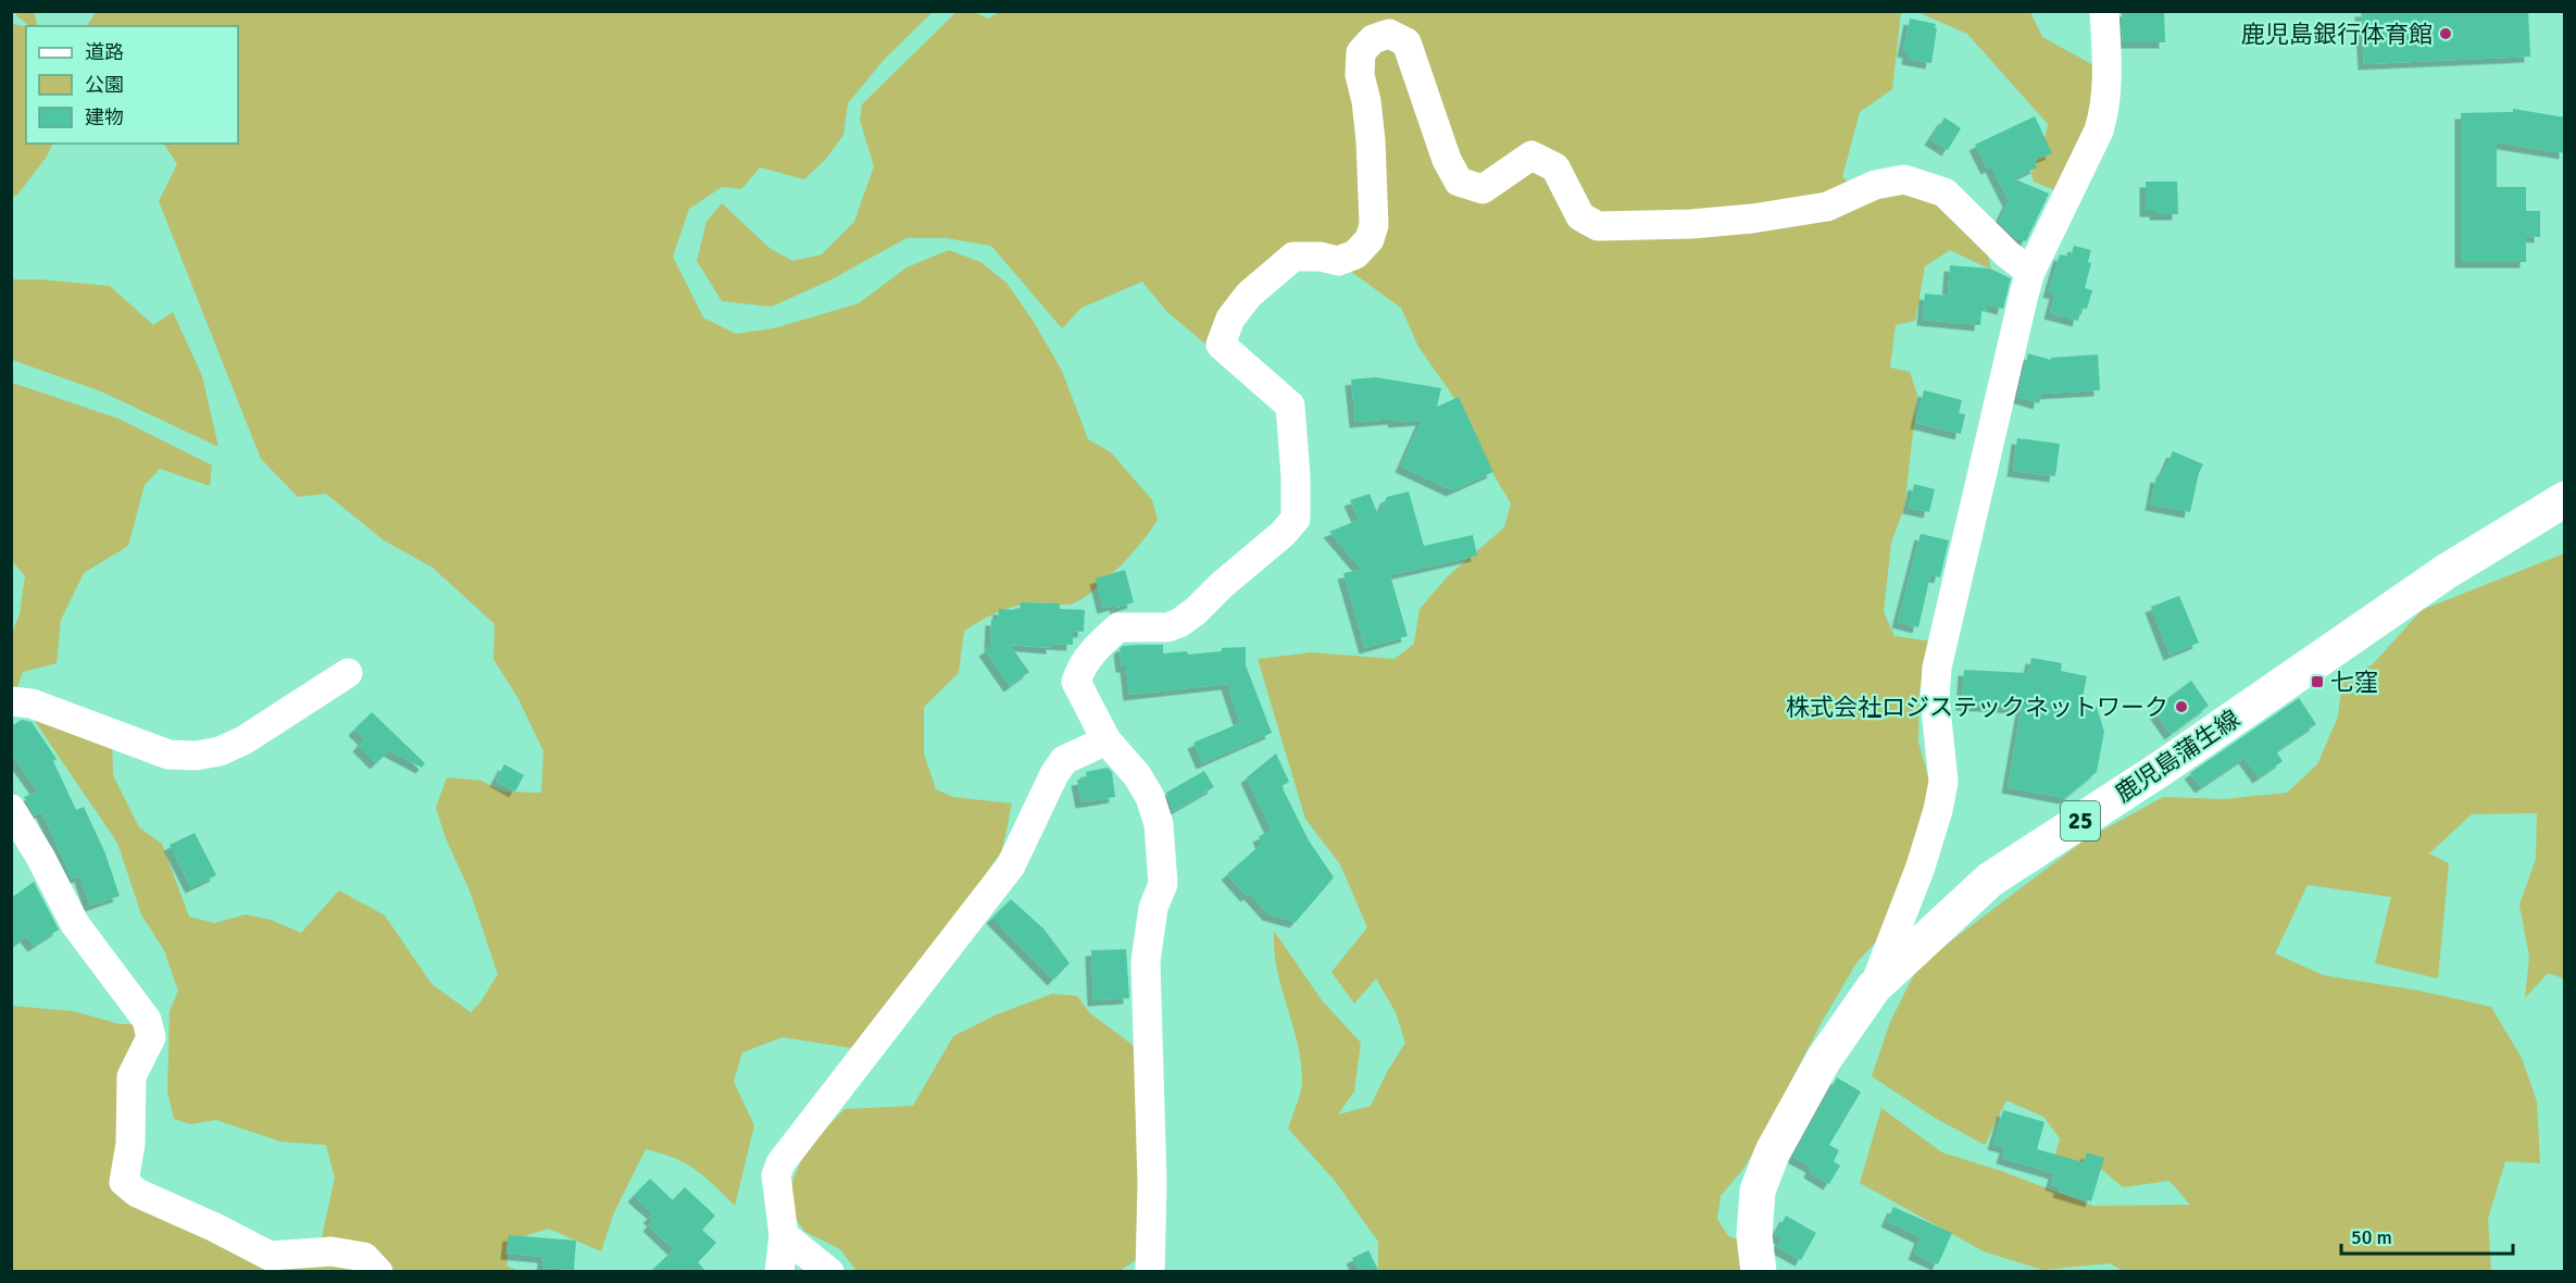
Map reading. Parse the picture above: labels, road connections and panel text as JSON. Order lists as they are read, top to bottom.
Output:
{
  "streets": {
    "main road": ["鹿児島蒲生線", "25"]
  },
  "places": {
    "other": ["鹿児島銀行体育館", "株式会社ロジステックネットワーク"],
    "transit": ["七窪"]
  },
  "legend": ["道路", "公園", "建物"],
  "scale_bar": "50 m"
}
